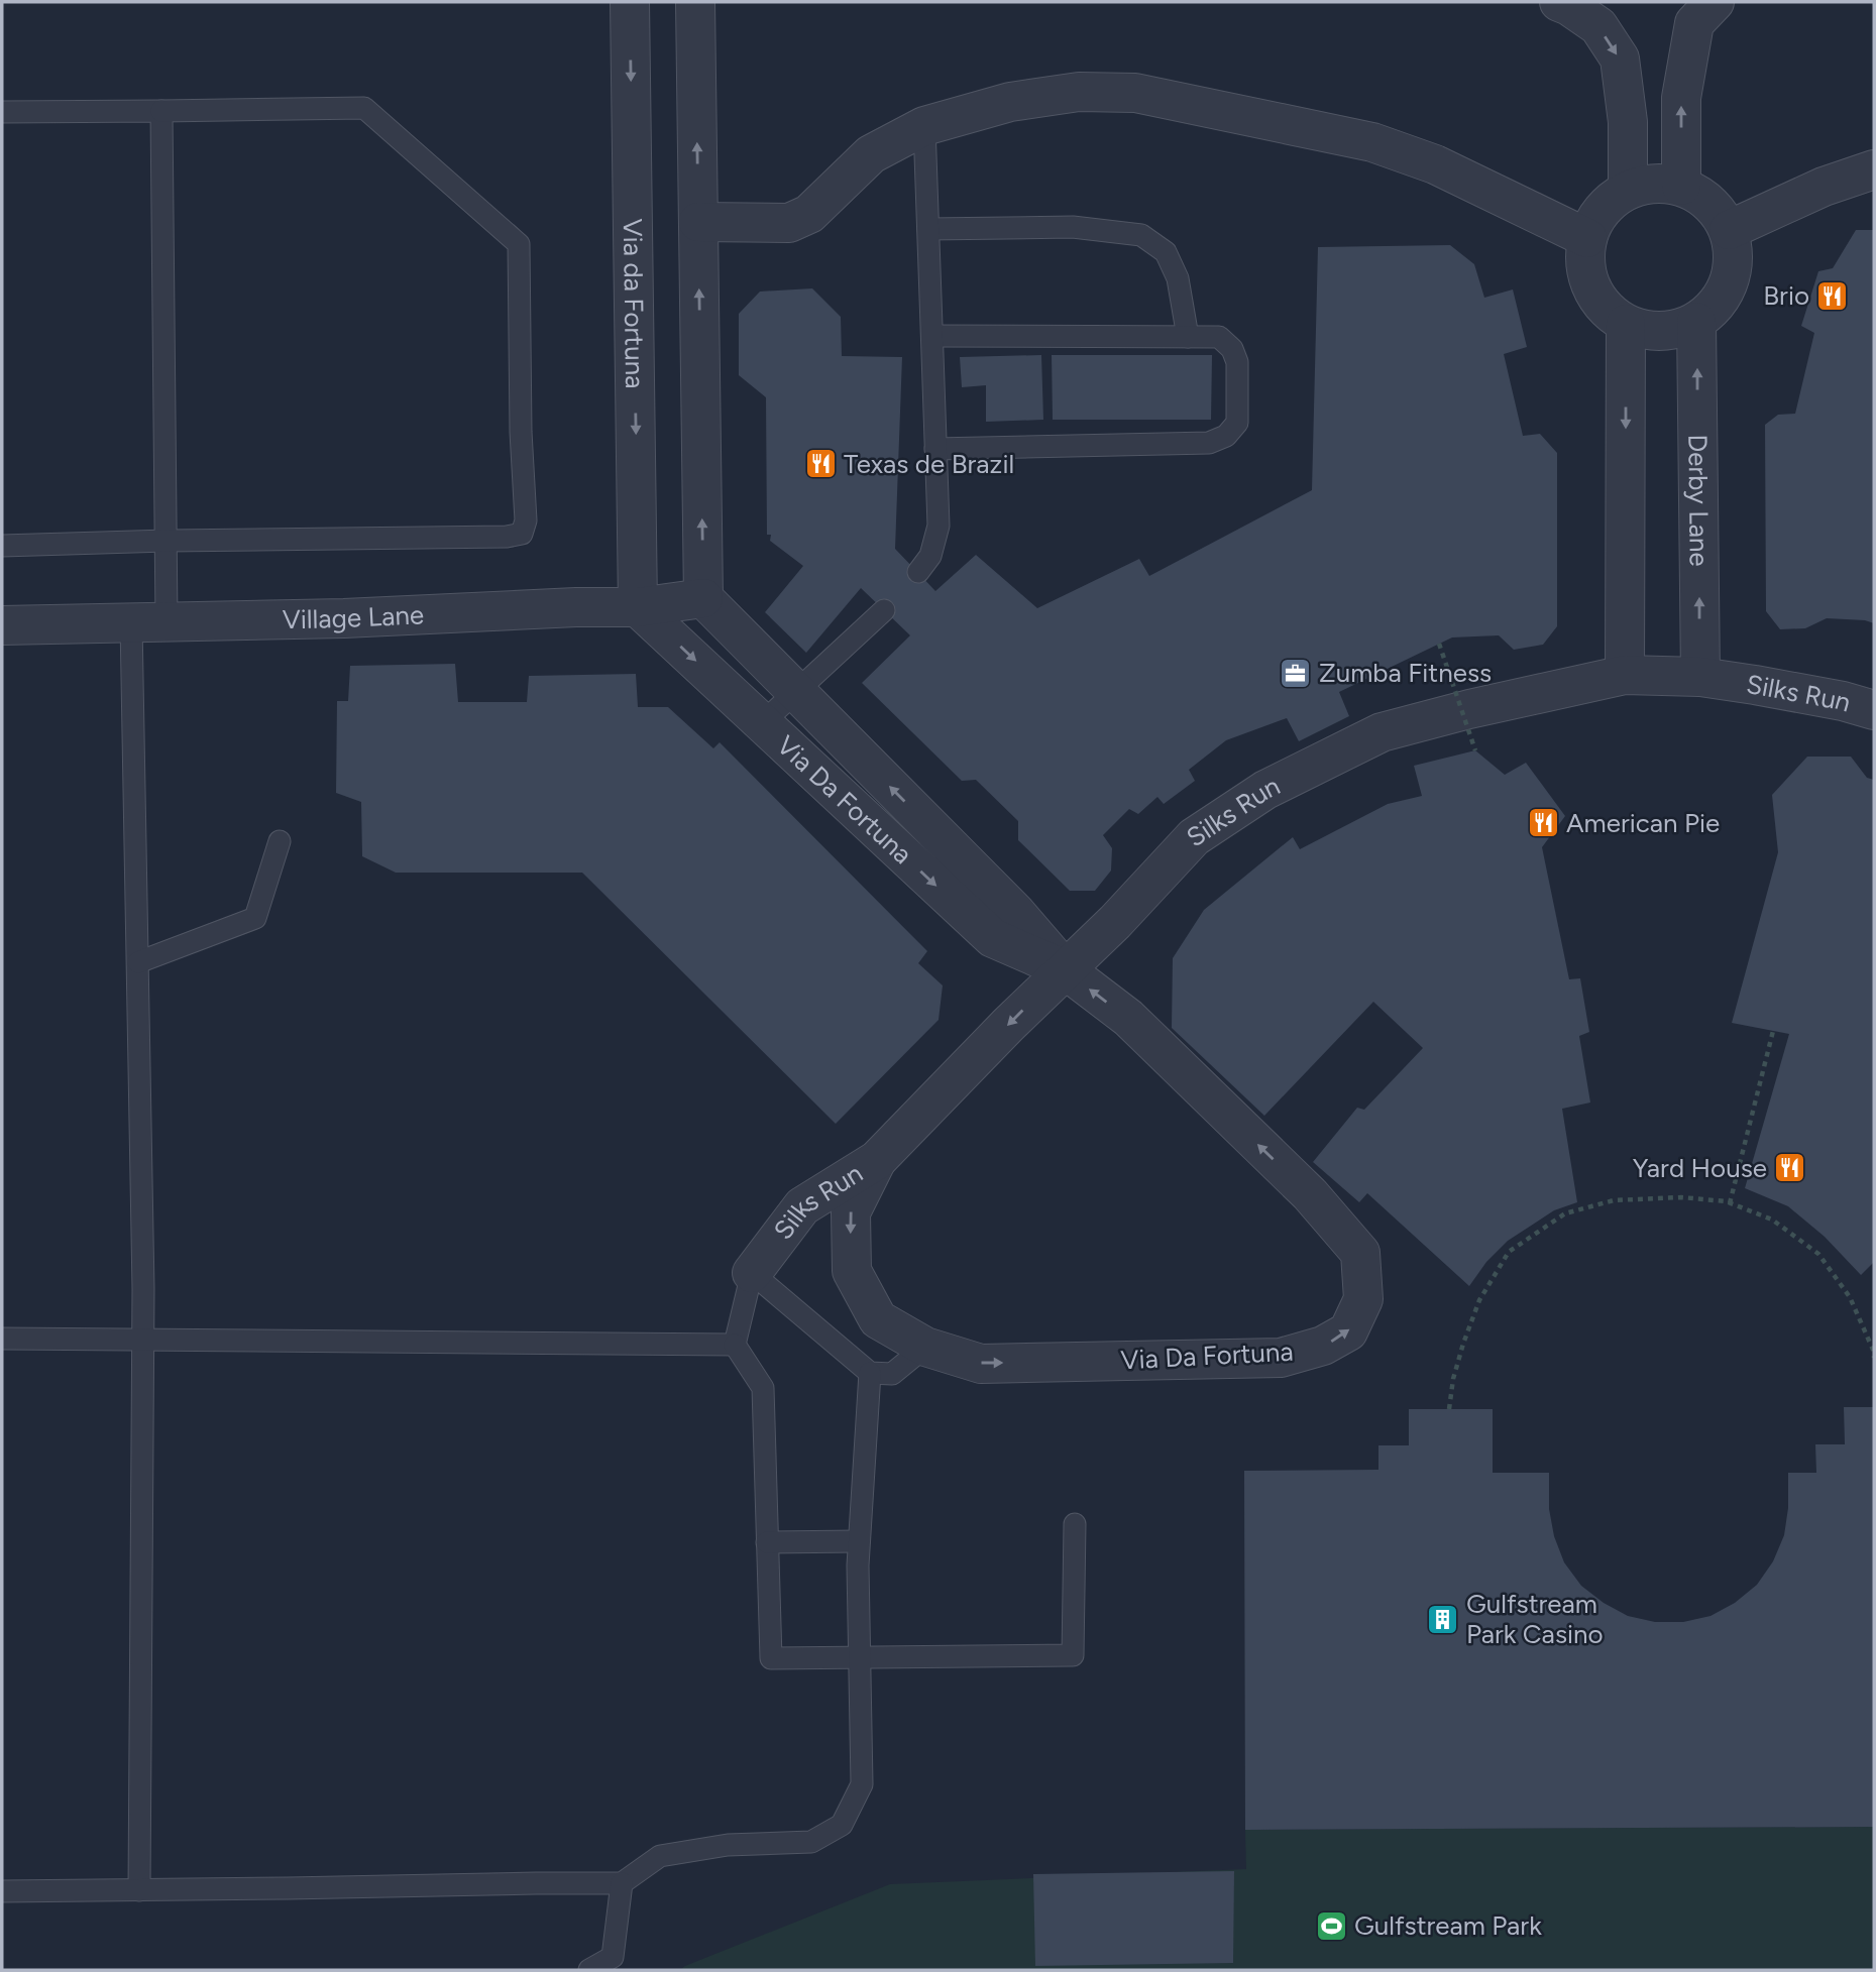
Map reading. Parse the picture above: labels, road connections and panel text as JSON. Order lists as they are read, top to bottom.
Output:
{
  "streets": {
    "street": [
      "Via da Fortuna",
      "Derby Lane",
      "Village Lane",
      "Silks Run",
      "Via Da Fortuna"
    ]
  },
  "crossings": [
    ["Via da Fortuna", "Village Lane"],
    ["Via da Fortuna", "Via Da Fortuna"],
    ["Derby Lane", "Silks Run"],
    ["Village Lane", "Via Da Fortuna"],
    ["Silks Run", "Via Da Fortuna"]
  ],
  "places": {
    "restaurant": [
      "Brio",
      "Texas de Brazil",
      "American Pie",
      "Yard House"
    ],
    "office": ["Zumba Fitness"],
    "building": ["Gulfstream Park Casino"],
    "sports": ["Gulfstream Park"]
  }
}
